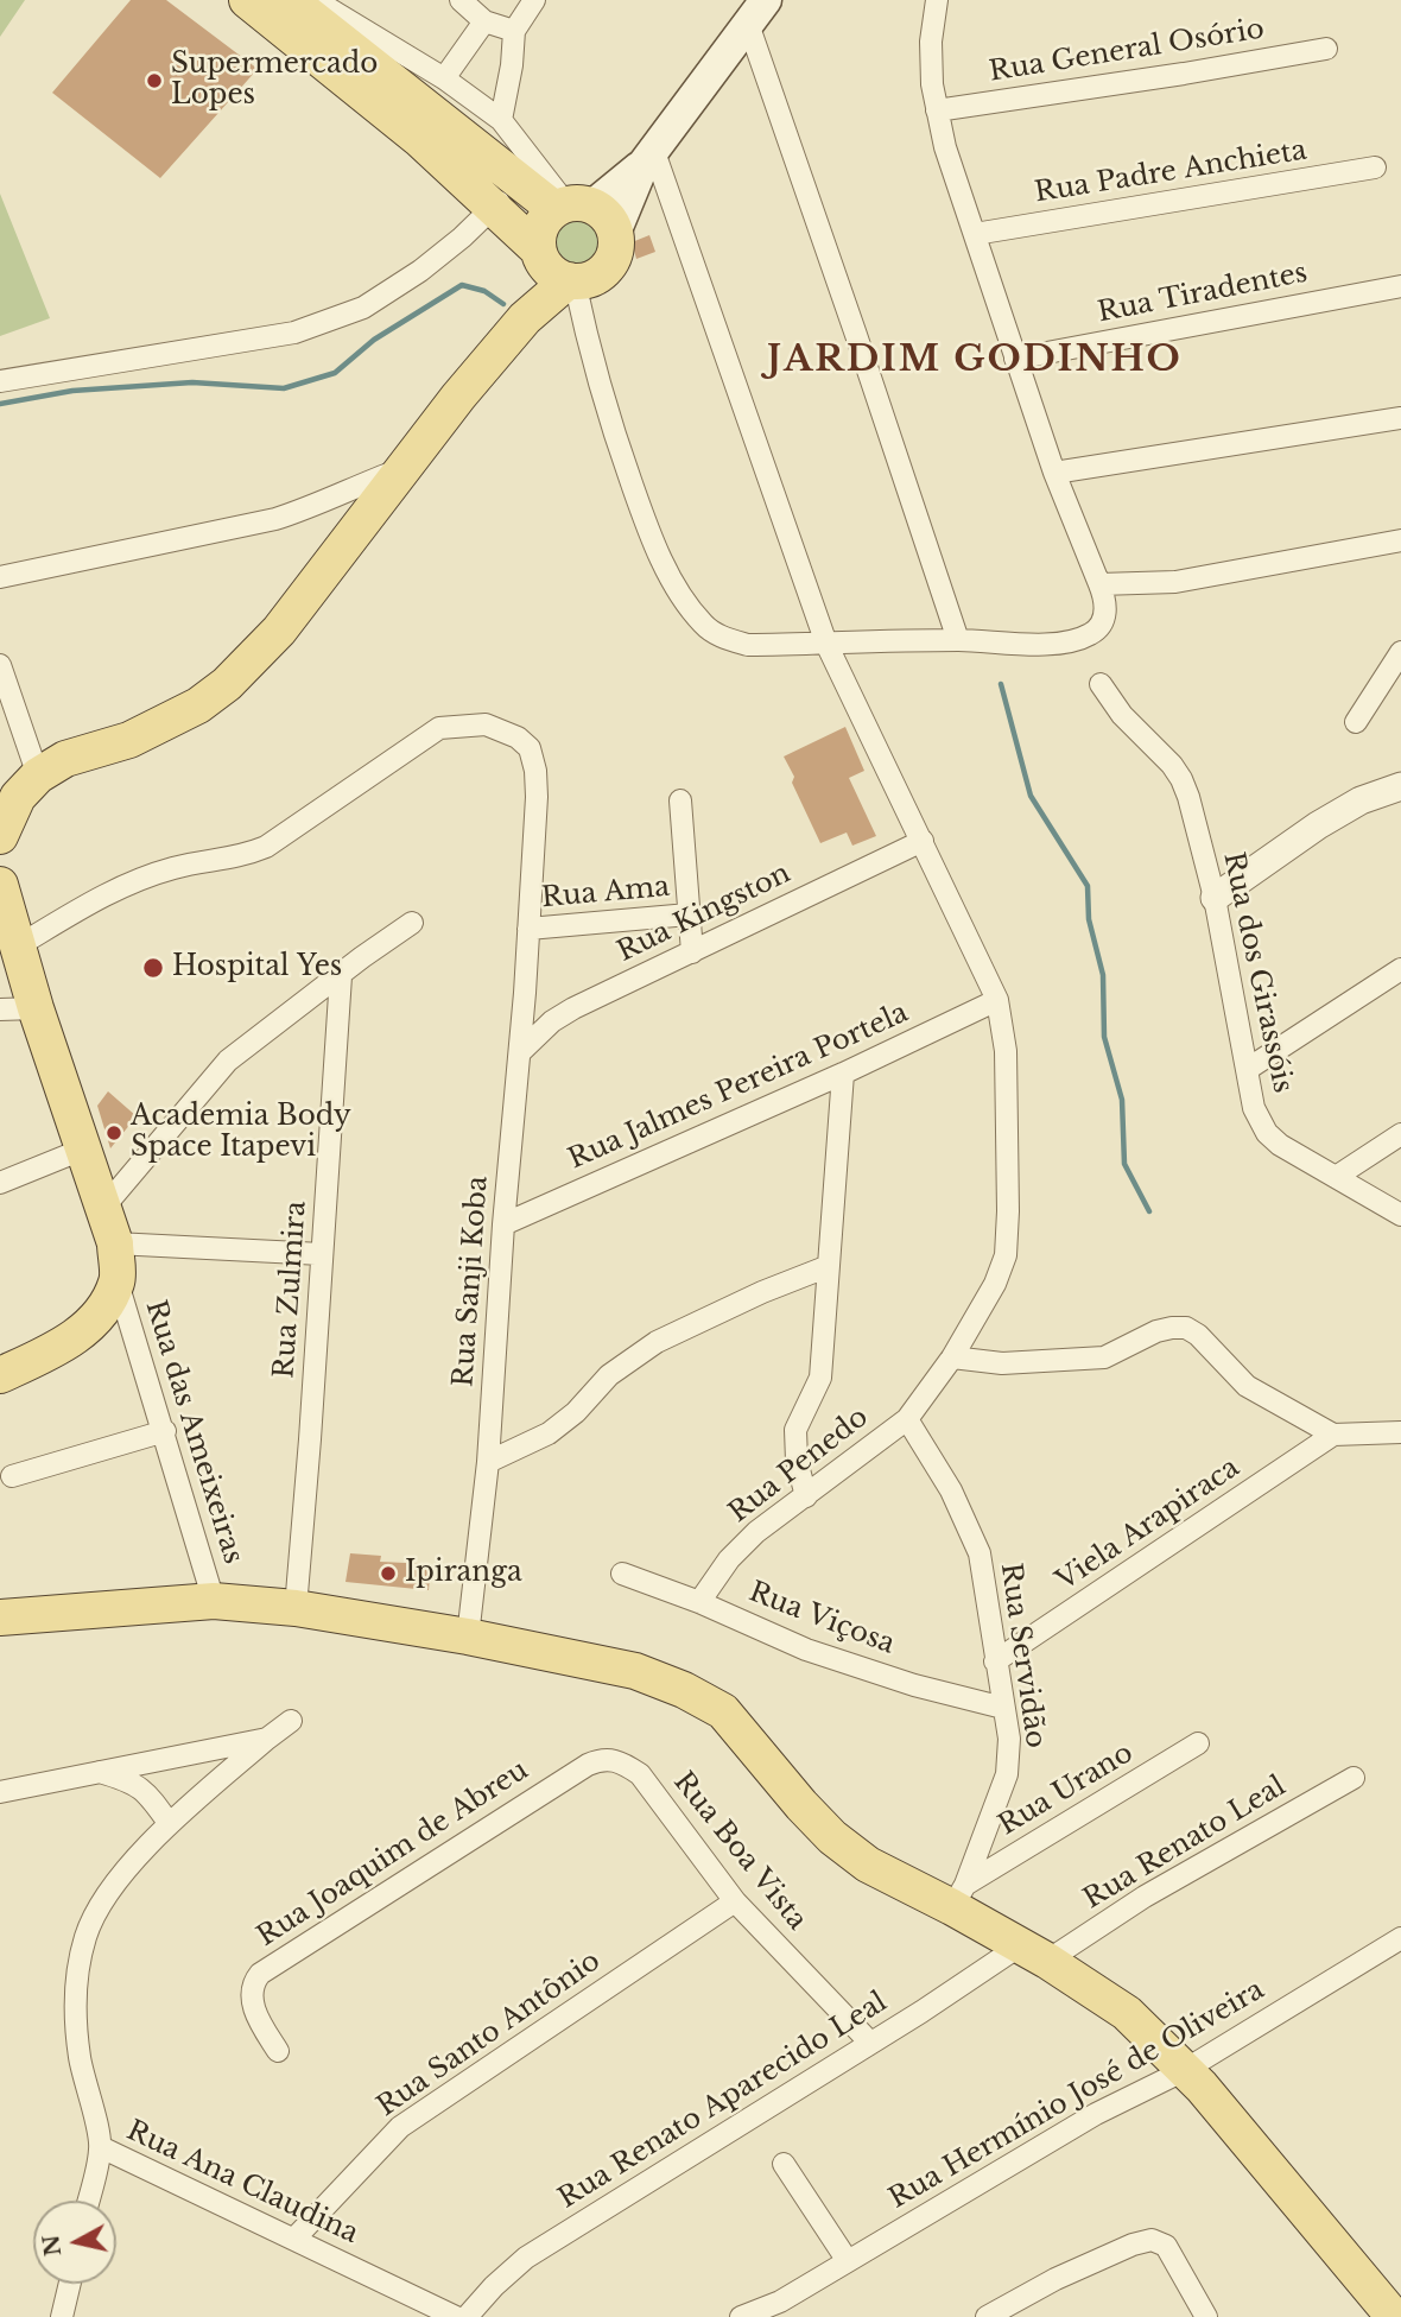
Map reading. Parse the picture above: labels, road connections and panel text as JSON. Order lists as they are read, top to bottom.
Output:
{
  "streets": {
    "street": [
      "Rua General Osório",
      "Rua Padre Anchieta",
      "Rua Tiradentes",
      "Rua Ama",
      "Rua Kingston",
      "Rua dos Girassóis",
      "Rua Jalmes Pereira Portela",
      "Rua Sanji Koba",
      "Rua Zulmira",
      "Rua das Ameixeiras",
      "Rua Penedo",
      "Viela Arapiraca",
      "Rua Viçosa",
      "Rua Servidão",
      "Rua Urano",
      "Rua Renato Leal",
      "Rua Boa Vista",
      "Rua Joaquim de Abreu",
      "Rua Santo Antônio",
      "Rua Hermínio José de Oliveira",
      "Rua Renato Aparecido Leal",
      "Rua Ana Claudina"
    ]
  },
  "crossings": [
    ["Rua Ama", "Rua Sanji Koba"],
    ["Rua Kingston", "Rua Sanji Koba"],
    ["Rua Kingston", "Rua Penedo"],
    ["Rua Jalmes Pereira Portela", "Rua Sanji Koba"],
    ["Rua Jalmes Pereira Portela", "Rua Penedo"],
    ["Rua Penedo", "Rua Viçosa"],
    ["Rua Penedo", "Rua Servidão"],
    ["Viela Arapiraca", "Rua Servidão"],
    ["Rua Viçosa", "Rua Servidão"],
    ["Rua Servidão", "Rua Urano"],
    ["Rua Renato Leal", "Rua Renato Aparecido Leal"],
    ["Rua Boa Vista", "Rua Joaquim de Abreu"],
    ["Rua Boa Vista", "Rua Santo Antônio"],
    ["Rua Boa Vista", "Rua Renato Aparecido Leal"],
    ["Rua Santo Antônio", "Rua Ana Claudina"],
    ["Rua Renato Aparecido Leal", "Rua Ana Claudina"]
  ],
  "districts": ["JARDIM GODINHO"],
  "places": [
    "Supermercado Lopes",
    "Hospital Yes",
    "Academia Body Space Itapevi",
    "Ipiranga"
  ],
  "north": "left"
}
